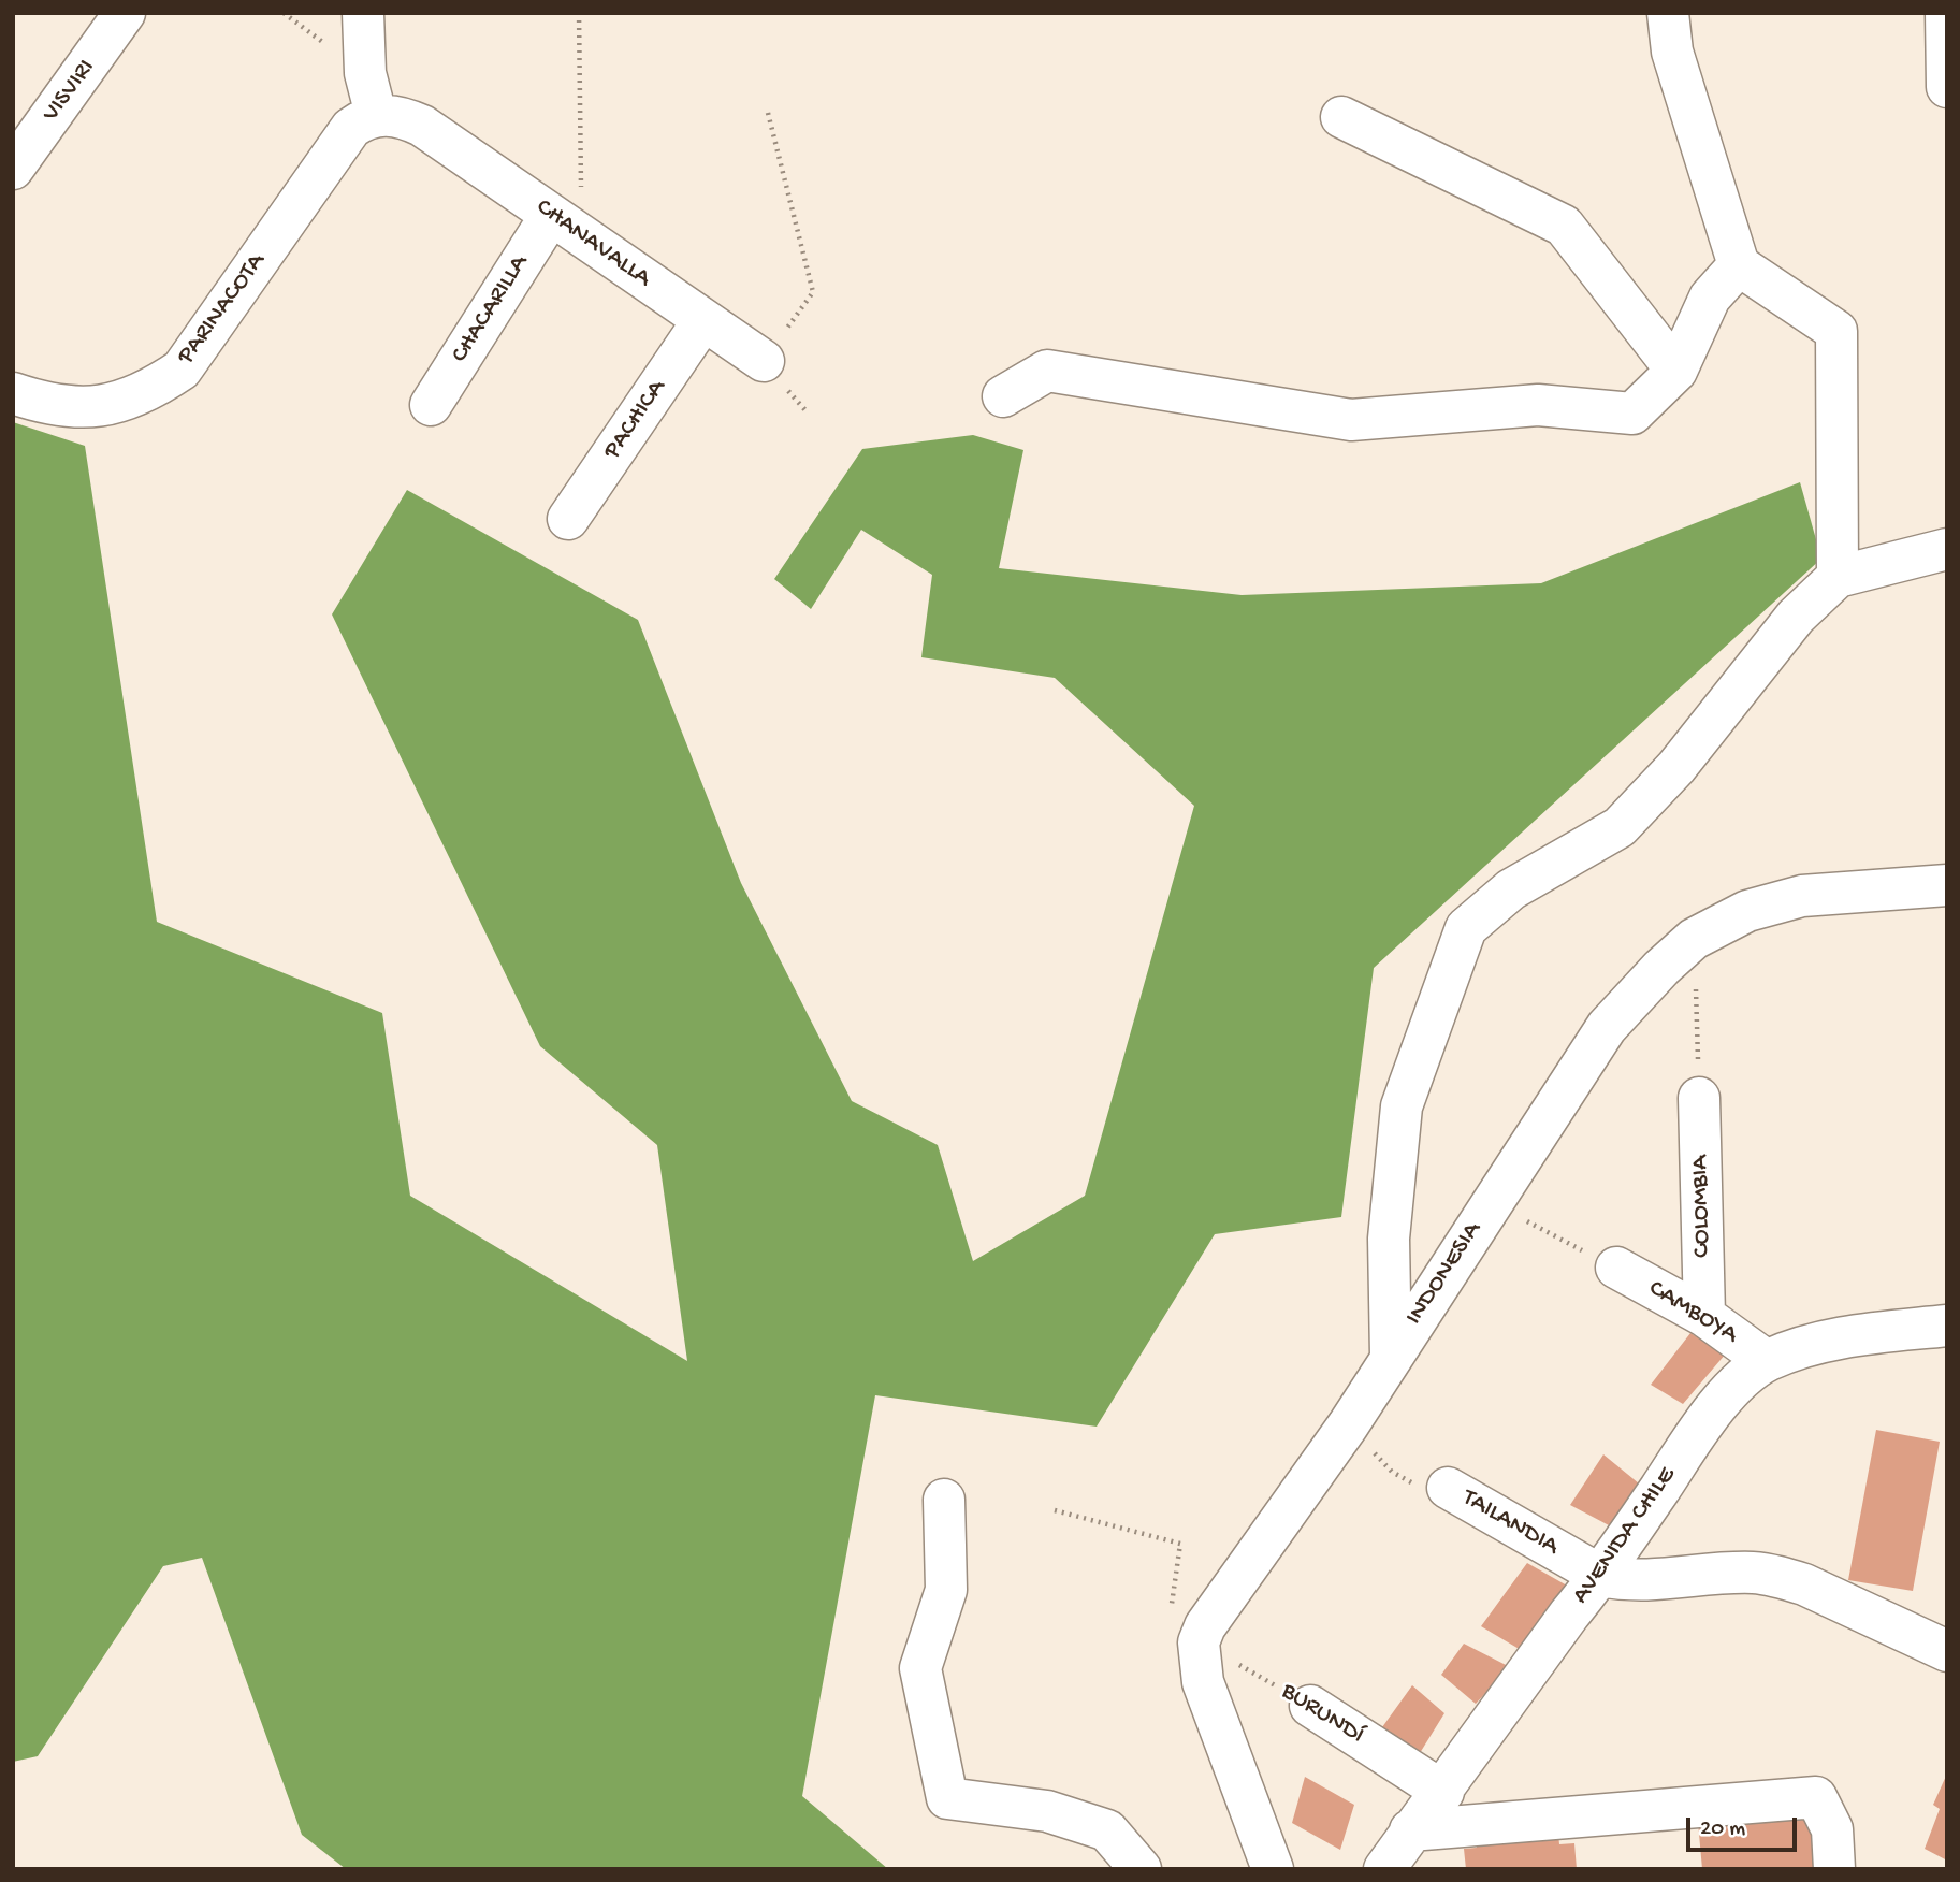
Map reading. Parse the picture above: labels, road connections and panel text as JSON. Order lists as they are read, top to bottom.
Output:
{
  "streets": {
    "street": [
      "VISVIRI",
      "CHANAVALLA",
      "PARINACOTA",
      "CHACARILLA",
      "PACHICA",
      "COLOMBIA",
      "INDONESIA",
      "CAMBOYA",
      "TAILANDIA",
      "AVENIDA CHILE",
      "BURUNDÍ"
    ]
  },
  "crossings": [
    ["CHANAVALLA", "PARINACOTA"],
    ["CHANAVALLA", "CHACARILLA"],
    ["CHANAVALLA", "PACHICA"],
    ["COLOMBIA", "CAMBOYA"],
    ["INDONESIA", "TAILANDIA"],
    ["INDONESIA", "BURUNDÍ"],
    ["CAMBOYA", "AVENIDA CHILE"],
    ["TAILANDIA", "AVENIDA CHILE"],
    ["AVENIDA CHILE", "BURUNDÍ"]
  ],
  "scale_bar": "20 m"
}
